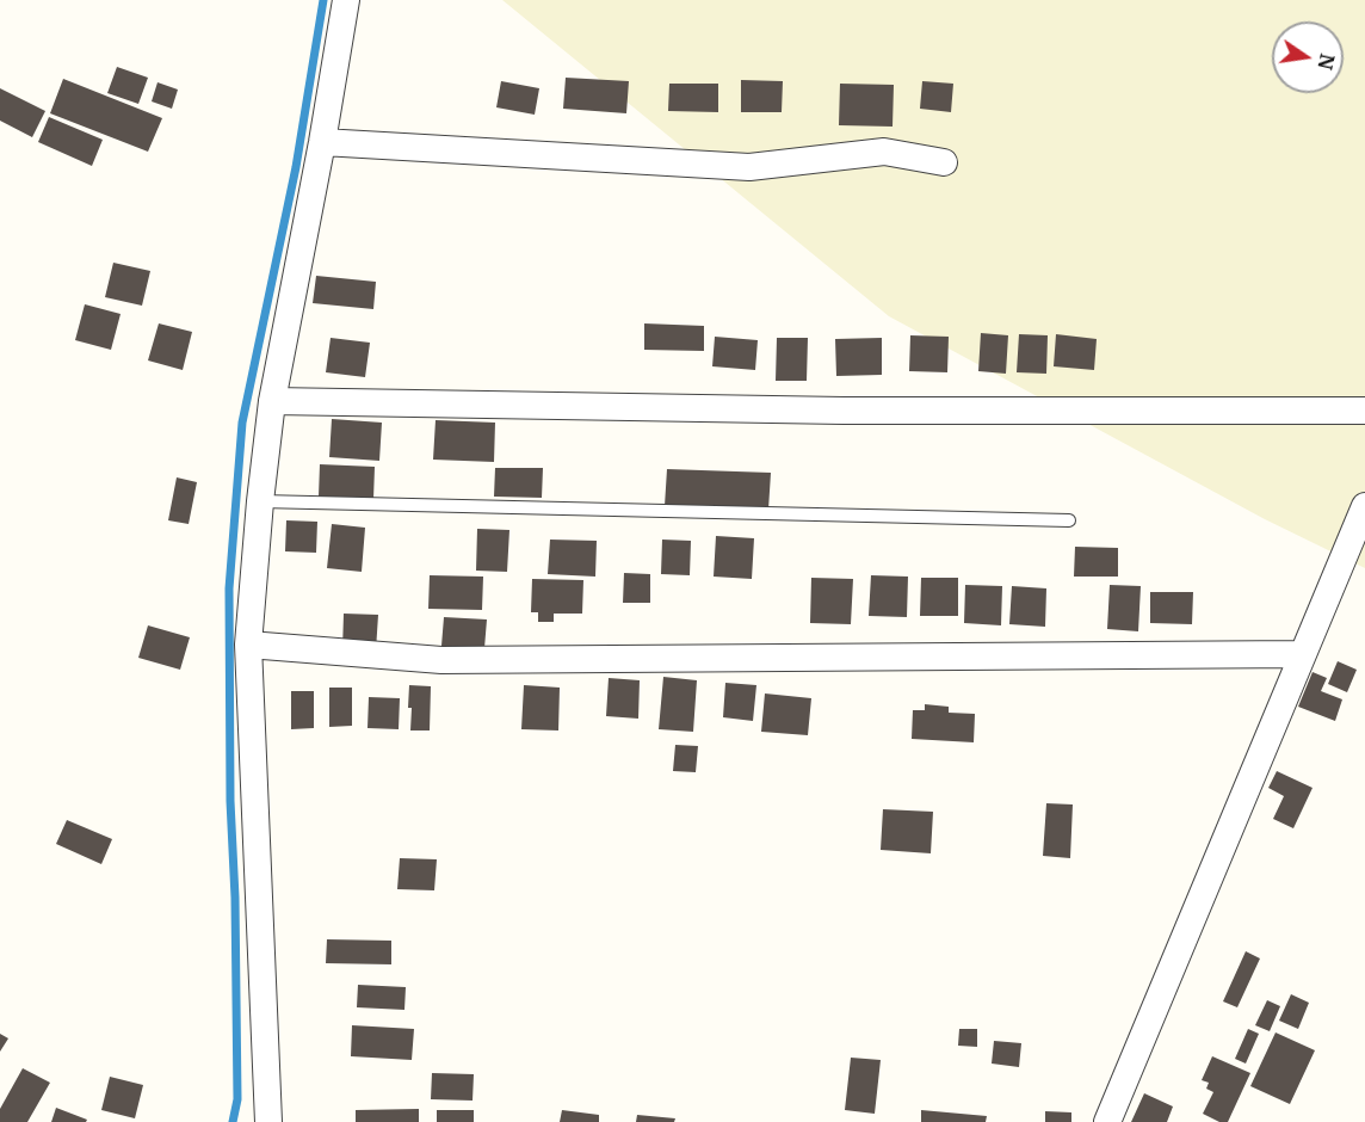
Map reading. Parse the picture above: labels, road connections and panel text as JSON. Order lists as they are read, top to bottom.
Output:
{
  "north": "right"
}
